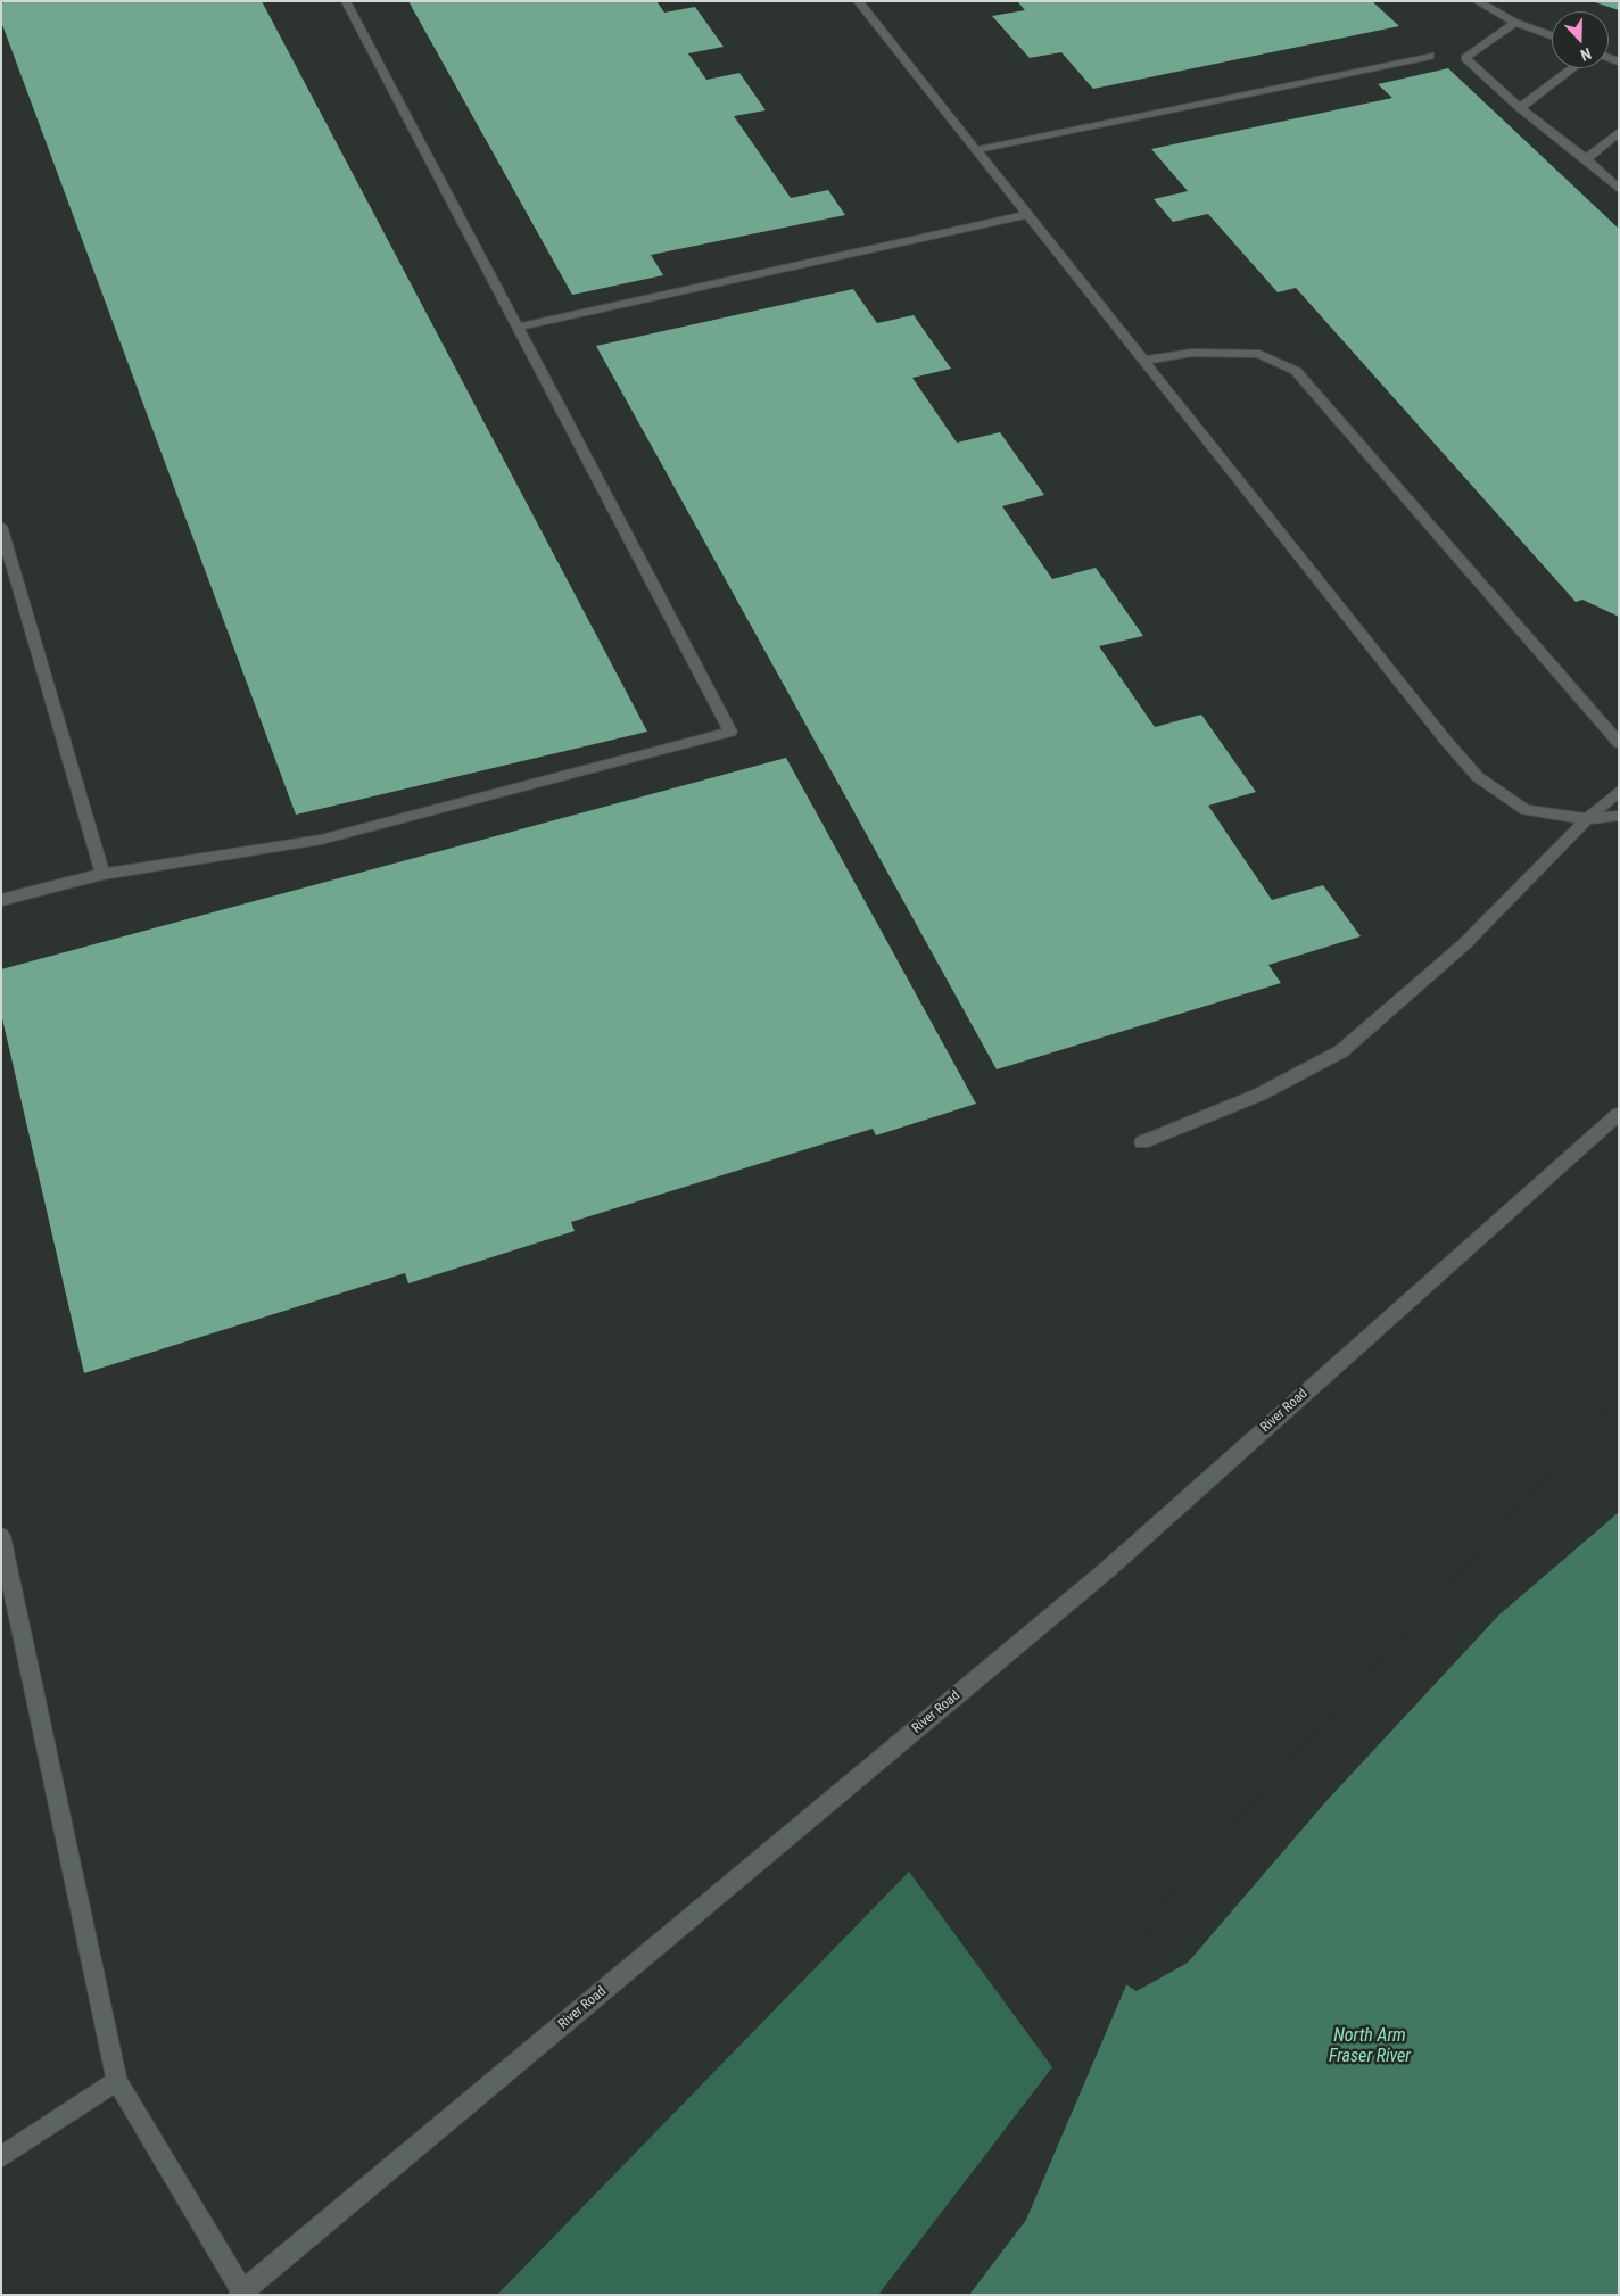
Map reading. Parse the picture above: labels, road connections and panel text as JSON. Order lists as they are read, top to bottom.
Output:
{
  "streets": {
    "street": ["River Road"]
  },
  "water": ["North Arm Fraser River"],
  "north": "bottom"
}
